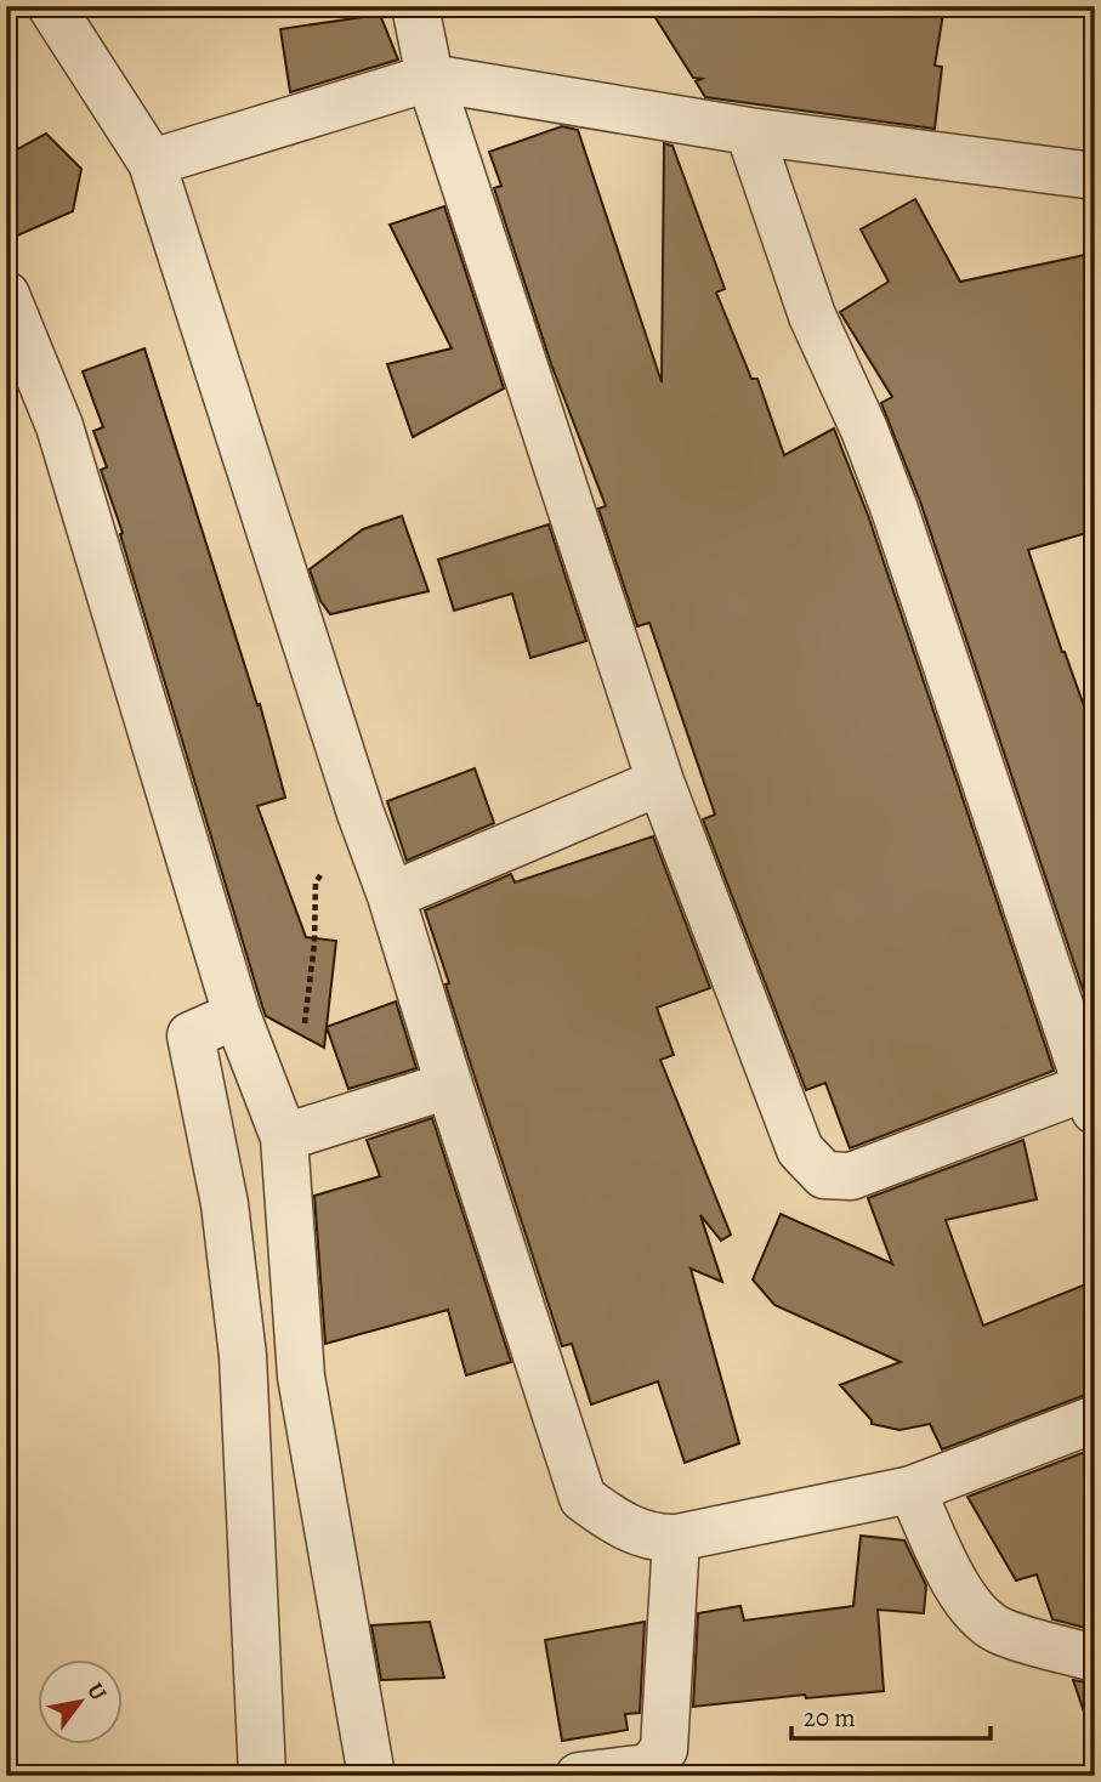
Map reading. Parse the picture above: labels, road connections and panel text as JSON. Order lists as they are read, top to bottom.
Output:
{
  "scale_bar": "20 m",
  "north": "top right"
}
